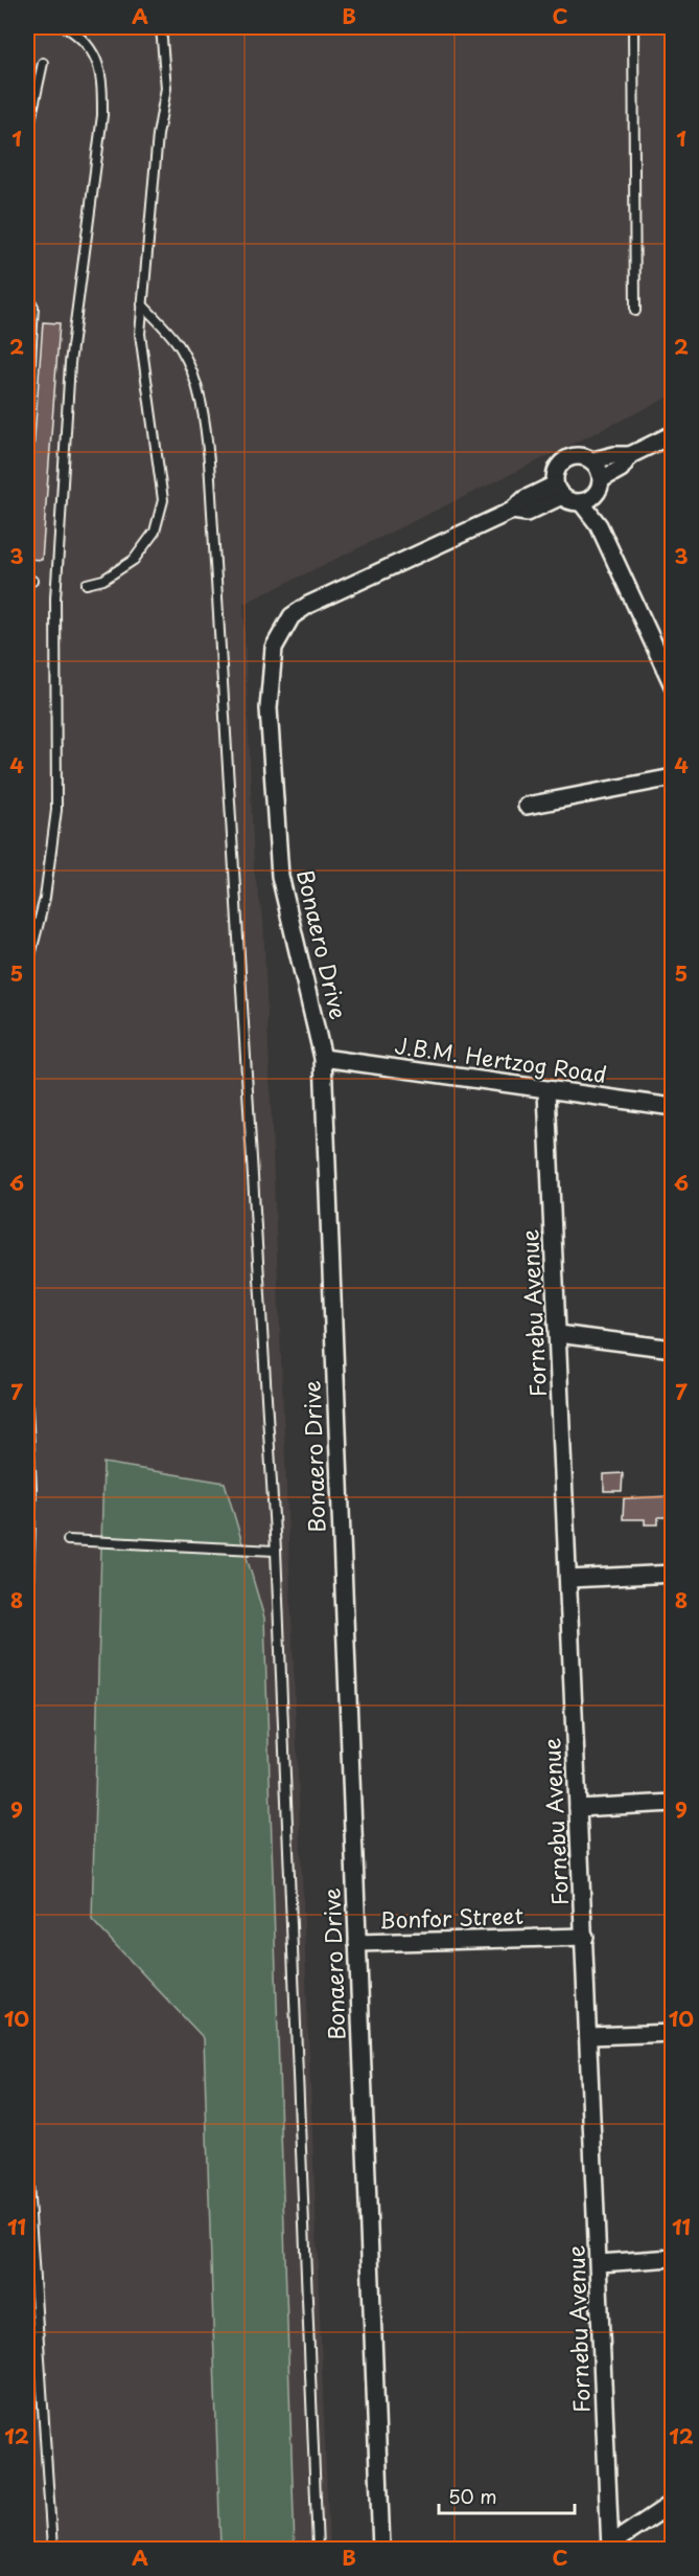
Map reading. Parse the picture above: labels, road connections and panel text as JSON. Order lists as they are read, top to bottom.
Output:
{
  "streets": {
    "street": [
      "Bonaero Drive",
      "J.B.M. Hertzog Road",
      "Fornebu Avenue",
      "Bonfor Street"
    ]
  },
  "crossings": [
    ["Bonaero Drive", "J.B.M. Hertzog Road"],
    ["Bonaero Drive", "Bonfor Street"],
    ["J.B.M. Hertzog Road", "Fornebu Avenue"],
    ["Fornebu Avenue", "Bonfor Street"]
  ],
  "scale_bar": "50 m",
  "grid": {
    "columns": ["A", "B", "C"],
    "rows": [
      "1",
      "2",
      "3",
      "4",
      "5",
      "6",
      "7",
      "8",
      "9",
      "10",
      "11",
      "12"
    ]
  }
}
